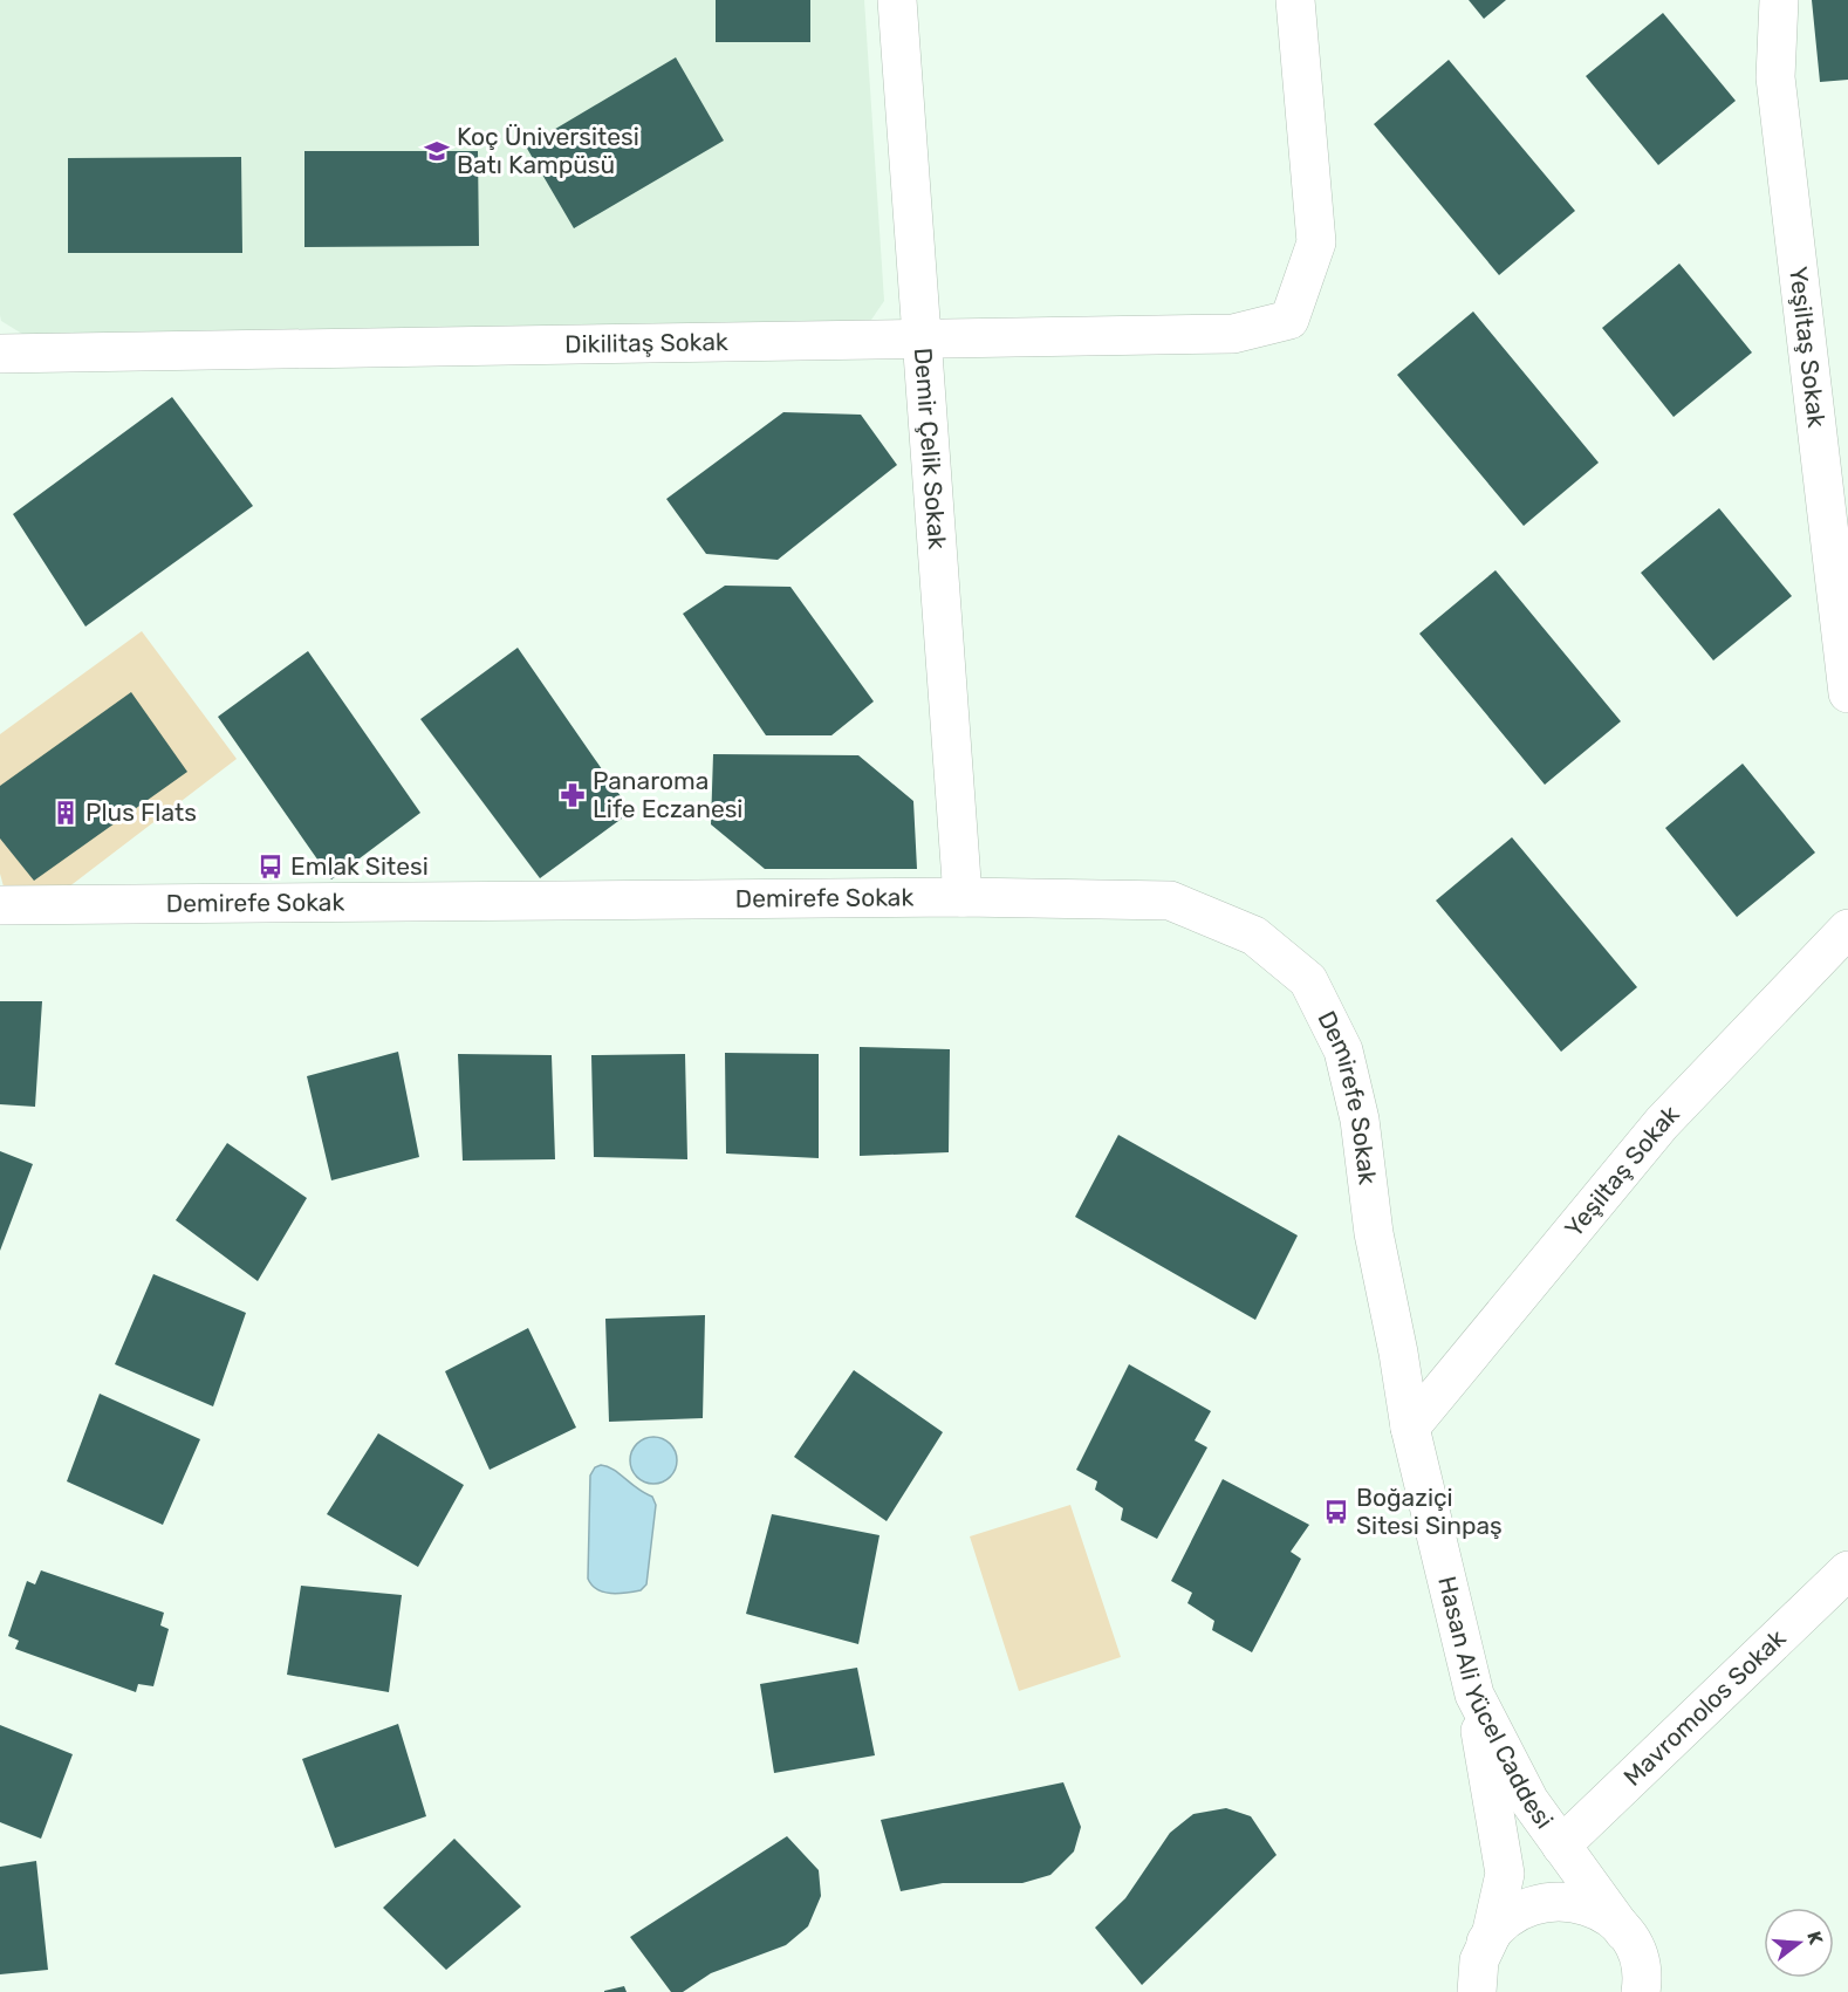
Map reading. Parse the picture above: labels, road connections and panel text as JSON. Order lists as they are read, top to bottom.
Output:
{
  "streets": {
    "street": [
      "Dikilitaş Sokak",
      "Yeşiltaş Sokak",
      "Demir Çelik Sokak",
      "Demirefe Sokak",
      "Hasan Ali Yücel Caddesi",
      "Mavromolos Sokak"
    ]
  },
  "crossings": [
    ["Dikilitaş Sokak", "Demir Çelik Sokak"],
    ["Yeşiltaş Sokak", "Hasan Ali Yücel Caddesi"],
    ["Demir Çelik Sokak", "Demirefe Sokak"],
    ["Demirefe Sokak", "Hasan Ali Yücel Caddesi"],
    ["Hasan Ali Yücel Caddesi", "Mavromolos Sokak"]
  ],
  "places": {
    "school or university": ["Koç Üniversitesi Batı Kampüsü"],
    "pharmacy": ["Panaroma Life Eczanesi"],
    "building": ["Plus Flats"],
    "bus stop": ["Emlak Sitesi", "Boğaziçi Sitesi Sinpaş"]
  },
  "north": "right"
}
